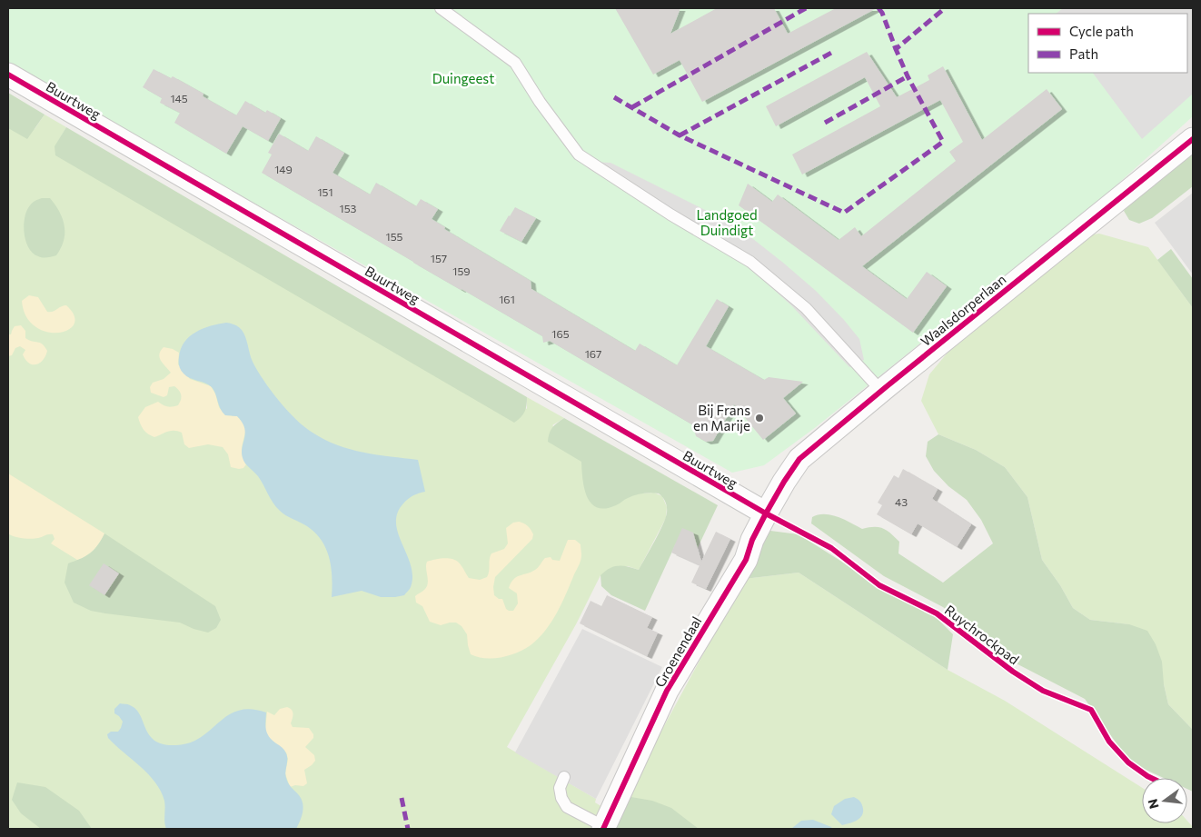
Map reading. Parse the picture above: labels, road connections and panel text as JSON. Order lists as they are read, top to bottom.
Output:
{
  "streets": {
    "street": ["Buurtweg", "Waalsdorperlaan", "Groenendaal"],
    "cycle path": ["Ruychrockpad"]
  },
  "crossings": [
    ["Buurtweg", "Waalsdorperlaan"],
    ["Buurtweg", "Groenendaal"],
    ["Waalsdorperlaan", "Groenendaal"]
  ],
  "parks": ["Duingeest", "Landgoed Duindigt"],
  "places": ["Bij Frans en Marije"],
  "house_numbers": [
    "145",
    "149",
    "151",
    "153",
    "155",
    "157",
    "159",
    "161",
    "165",
    "167",
    "43"
  ],
  "legend": ["Cycle path", "Path"],
  "north": "left"
}
